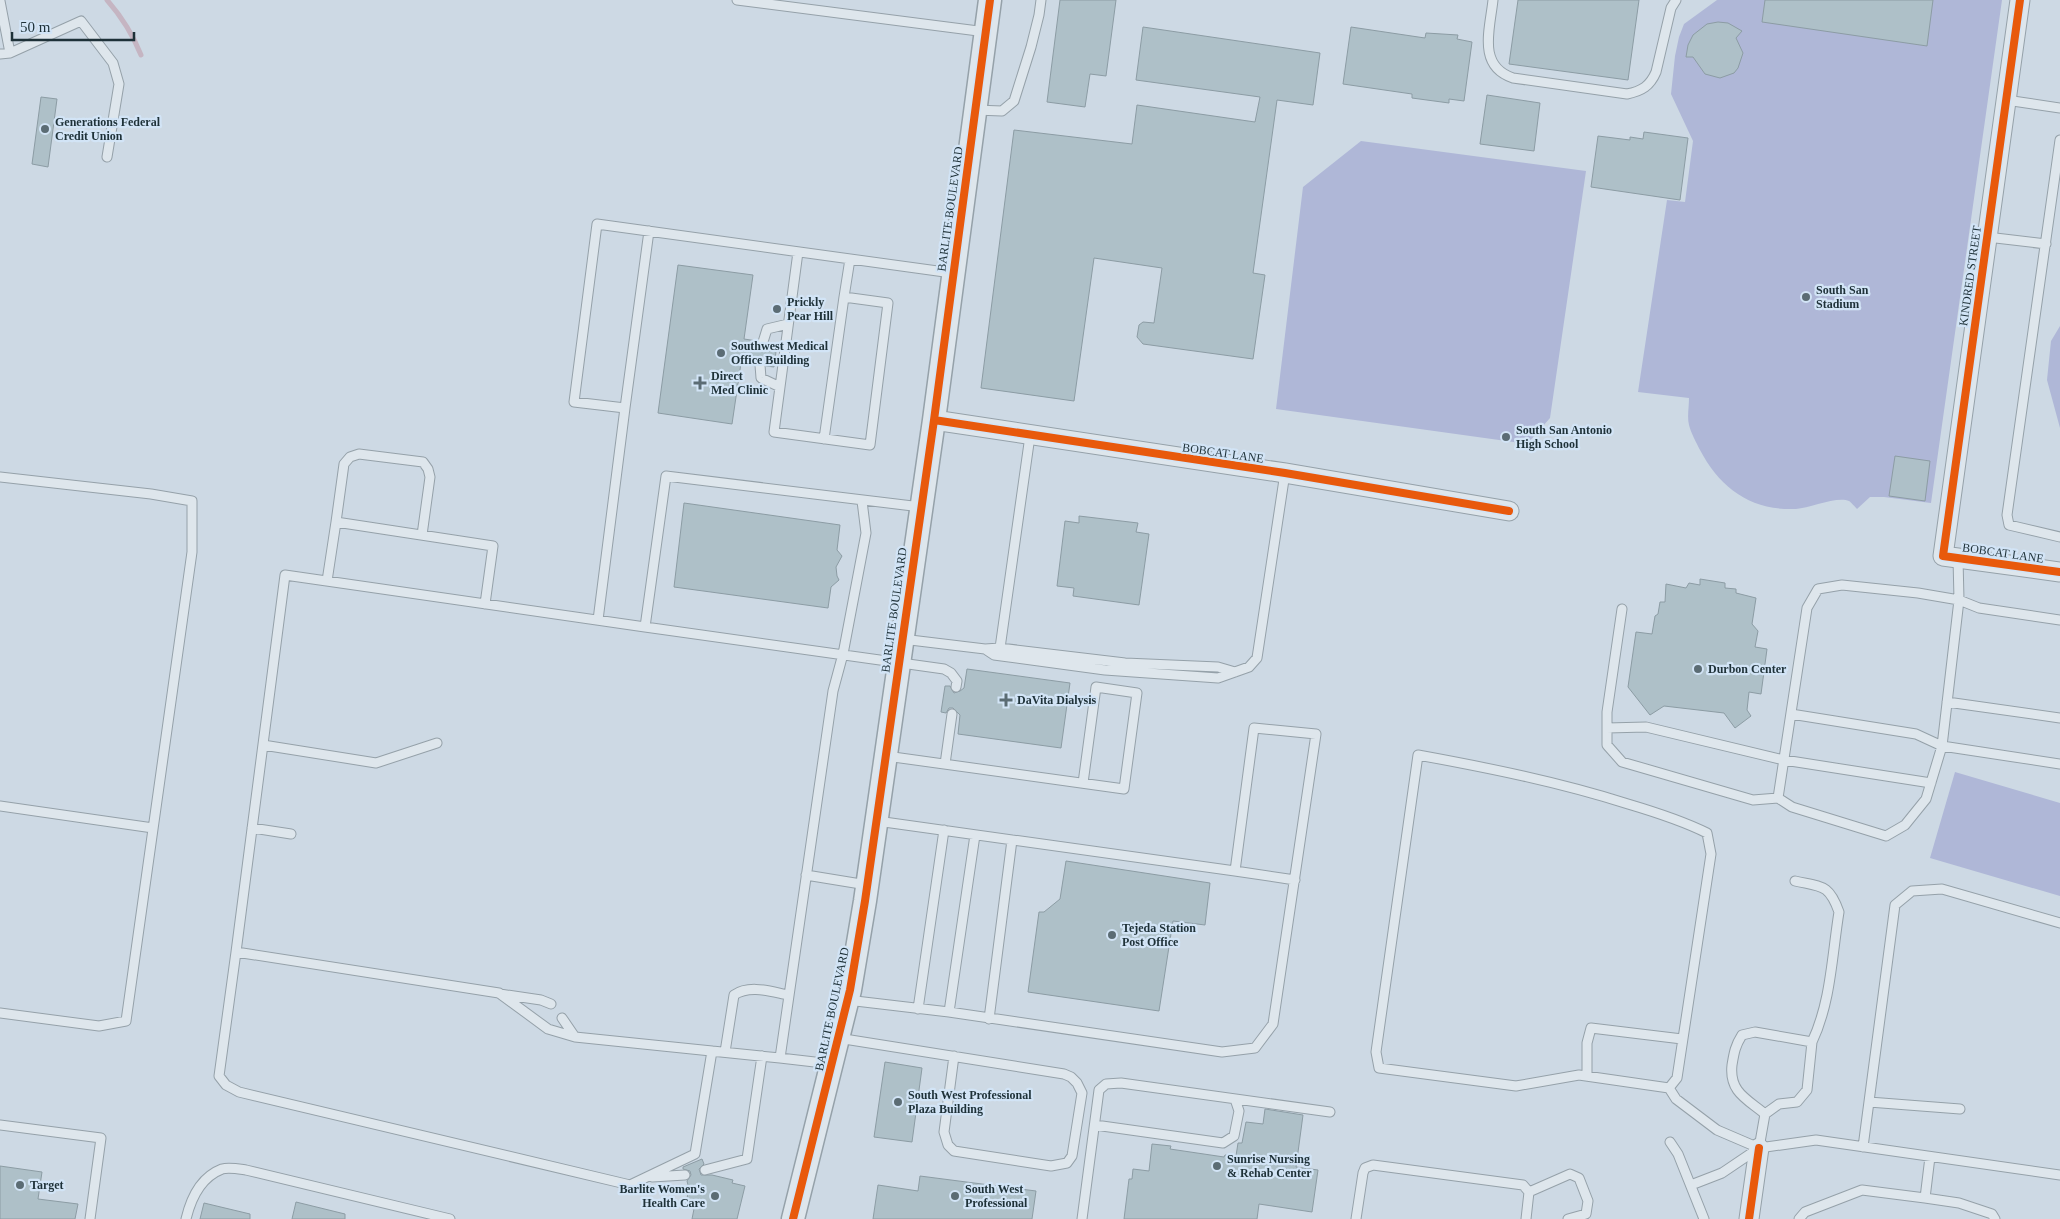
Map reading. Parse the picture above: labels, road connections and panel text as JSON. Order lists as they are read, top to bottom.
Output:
{
  "streets": {
    "street": ["BARLITE BOULEVARD", "KINDRED STREET", "BOBCAT LANE"]
  },
  "crossings": [
    ["BARLITE BOULEVARD", "BOBCAT LANE"],
    ["KINDRED STREET", "BOBCAT LANE"]
  ],
  "places": {
    "other": [
      "Generations Federal Credit Union",
      "South San Stadium",
      "Prickly Pear Hill",
      "Southwest Medical Office Building",
      "South San Antonio High School",
      "Durbon Center",
      "Tejeda Station Post Office",
      "South West Professional Plaza Building",
      "Sunrise Nursing & Rehab Center",
      "Target",
      "Barlite Women's Health Care",
      "South West Professional"
    ],
    "health": ["Direct Med Clinic", "DaVita Dialysis"]
  },
  "scale_bar": "50 m"
}
